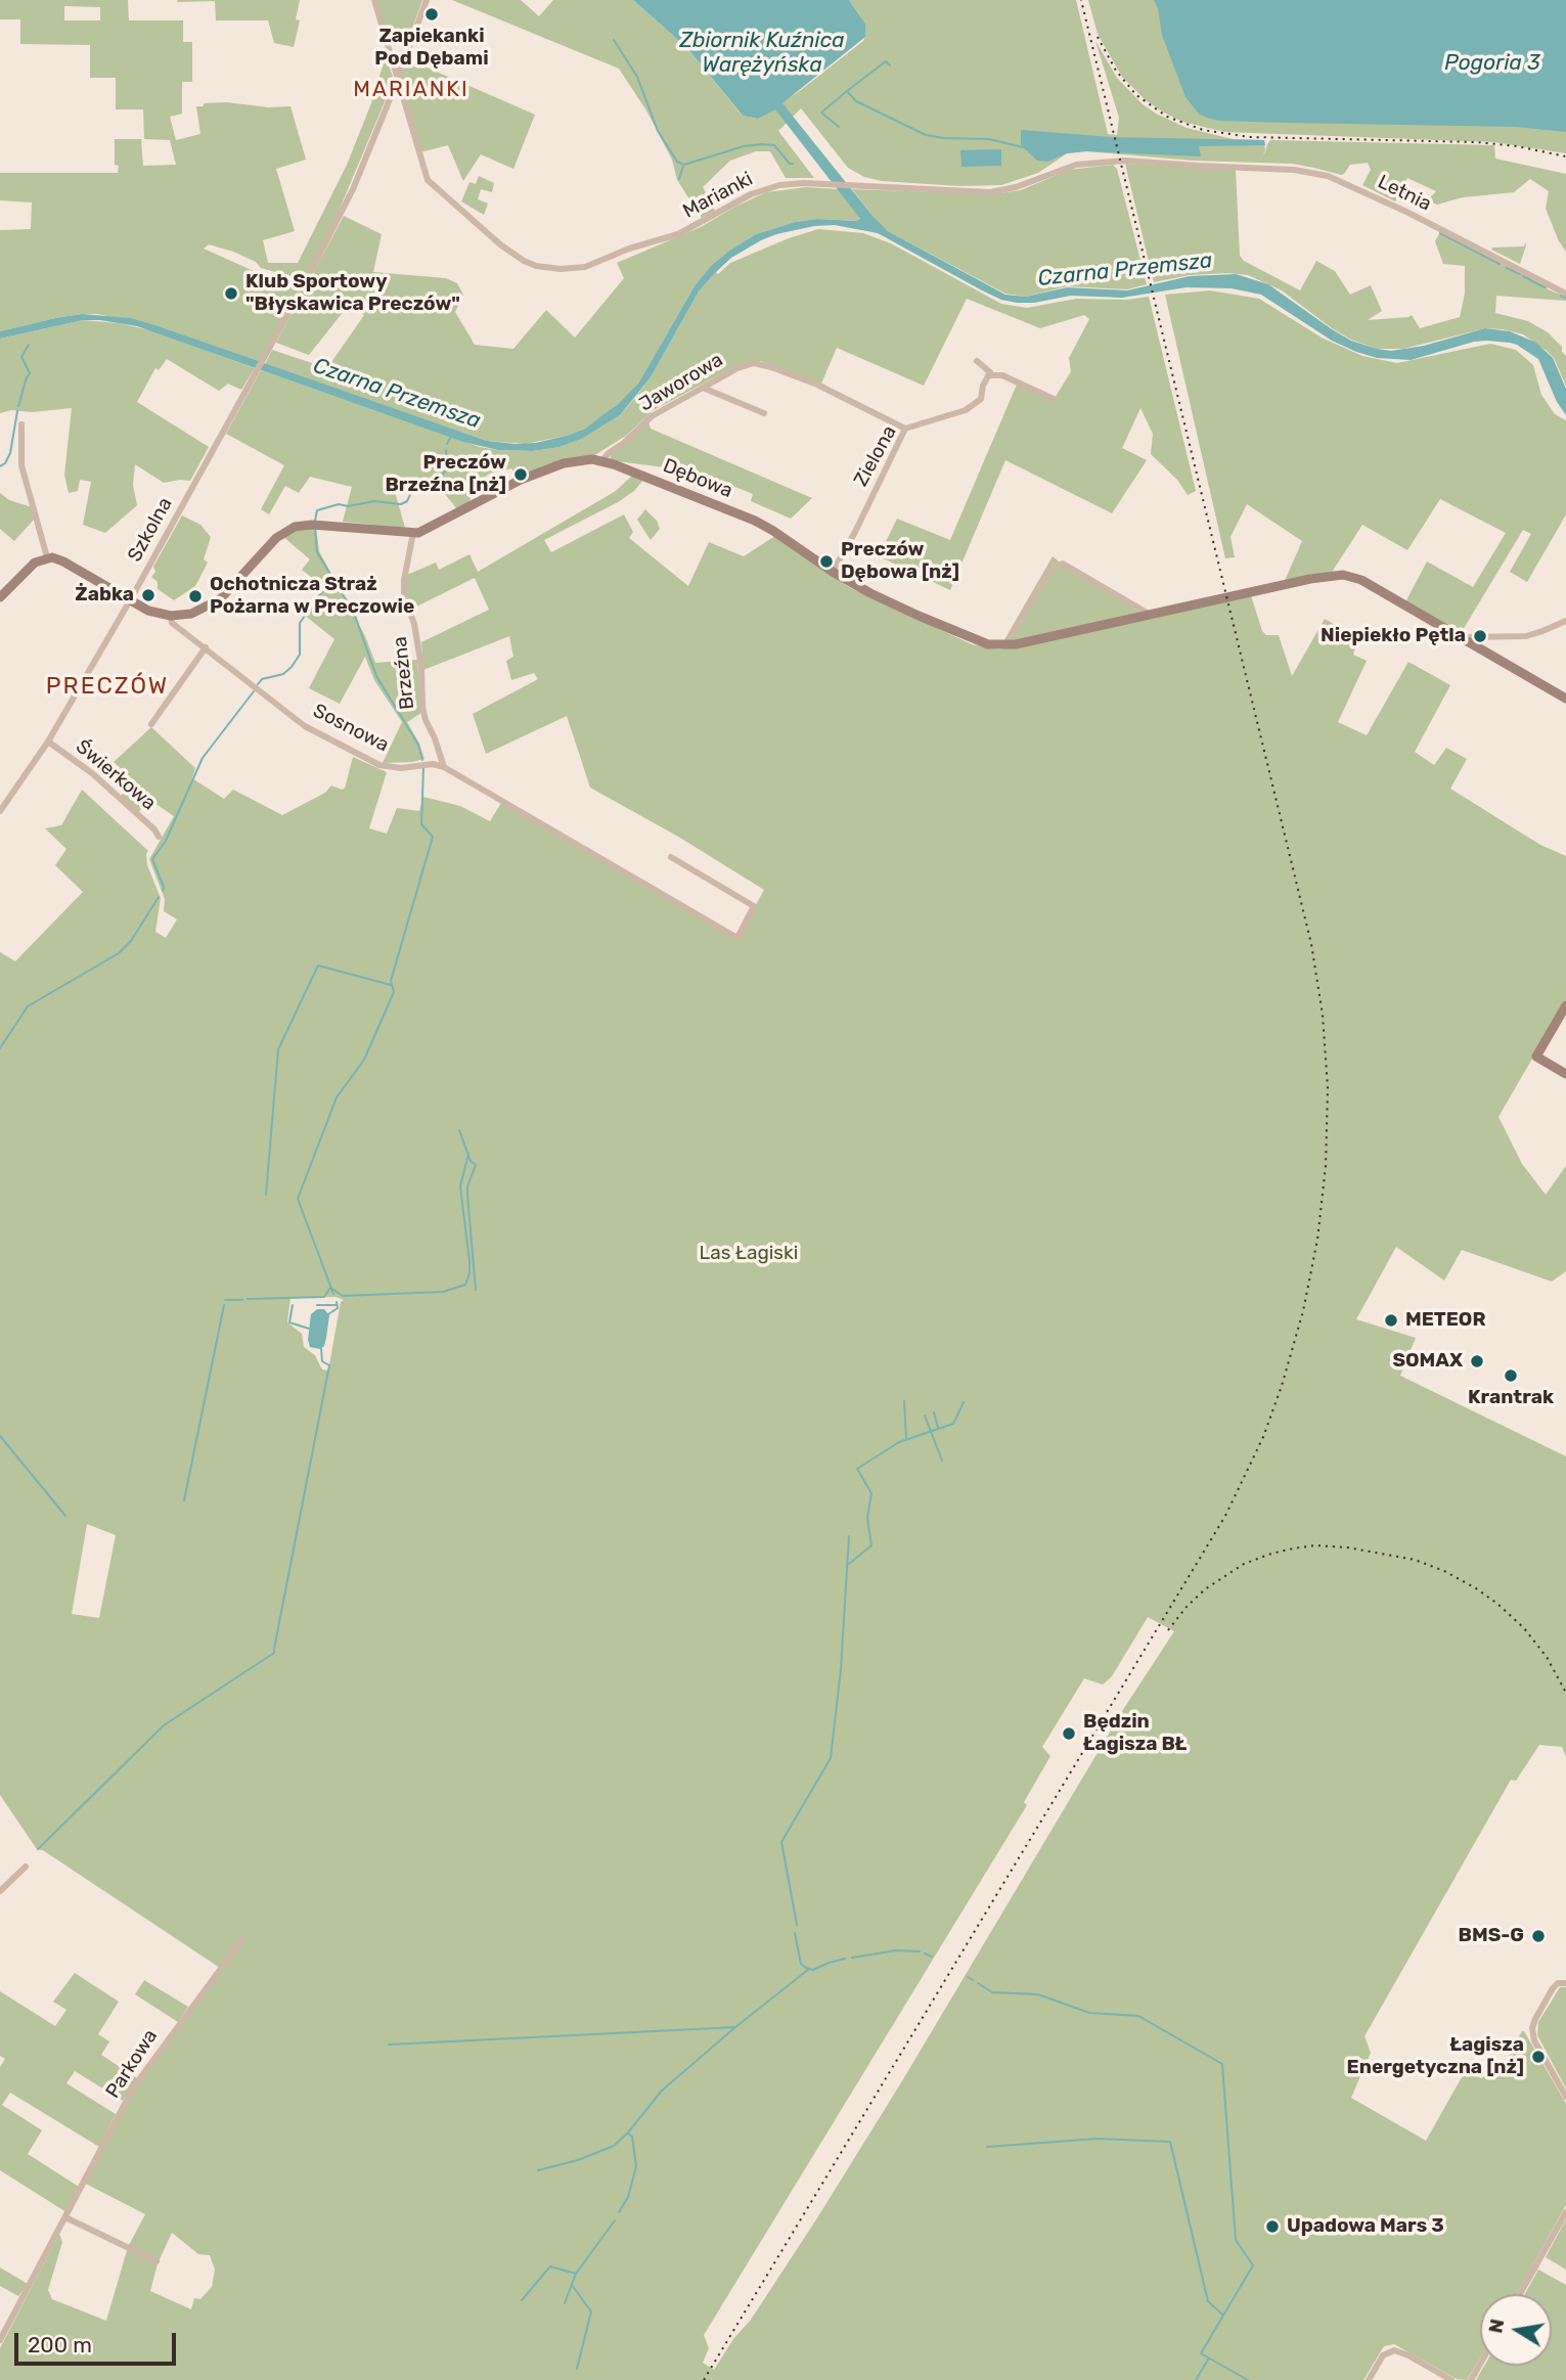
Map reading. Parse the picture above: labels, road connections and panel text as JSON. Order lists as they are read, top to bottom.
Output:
{
  "streets": {
    "street": [
      "Letnia",
      "Marianki",
      "Jaworowa",
      "Zielona",
      "Dębowa",
      "Szkolna",
      "Brzeźna",
      "Sosnowa",
      "Świerkowa",
      "Parkowa"
    ]
  },
  "crossings": [
    ["Letnia", "Marianki"],
    ["Jaworowa", "Zielona"],
    ["Jaworowa", "Dębowa"],
    ["Zielona", "Dębowa"],
    ["Dębowa", "Brzeźna"],
    ["Dębowa", "Sosnowa"],
    ["Szkolna", "Sosnowa"],
    ["Szkolna", "Świerkowa"],
    ["Brzeźna", "Sosnowa"]
  ],
  "districts": ["MARIANKI", "PRECZÓW"],
  "water": ["Zbiornik Kuźnica Warężyńska", "Pogoria 3", "Czarna Przemsza"],
  "parks": ["Las Łagiski"],
  "places": [
    "Zapiekanki Pod Dębami",
    "Klub Sportowy \"Błyskawica Preczów\"",
    "Preczów Brzeźna [nż]",
    "Preczów Dębowa [nż]",
    "Żabka",
    "Ochotnicza Straż Pożarna w Preczowie",
    "Niepiekło Pętla",
    "METEOR",
    "SOMAX",
    "Krantrak",
    "Będzin Łagisza BŁ",
    "BMS-G",
    "Łagisza Energetyczna [nż]",
    "Upadowa Mars 3"
  ],
  "scale_bar": "200 m",
  "north": "left"
}
